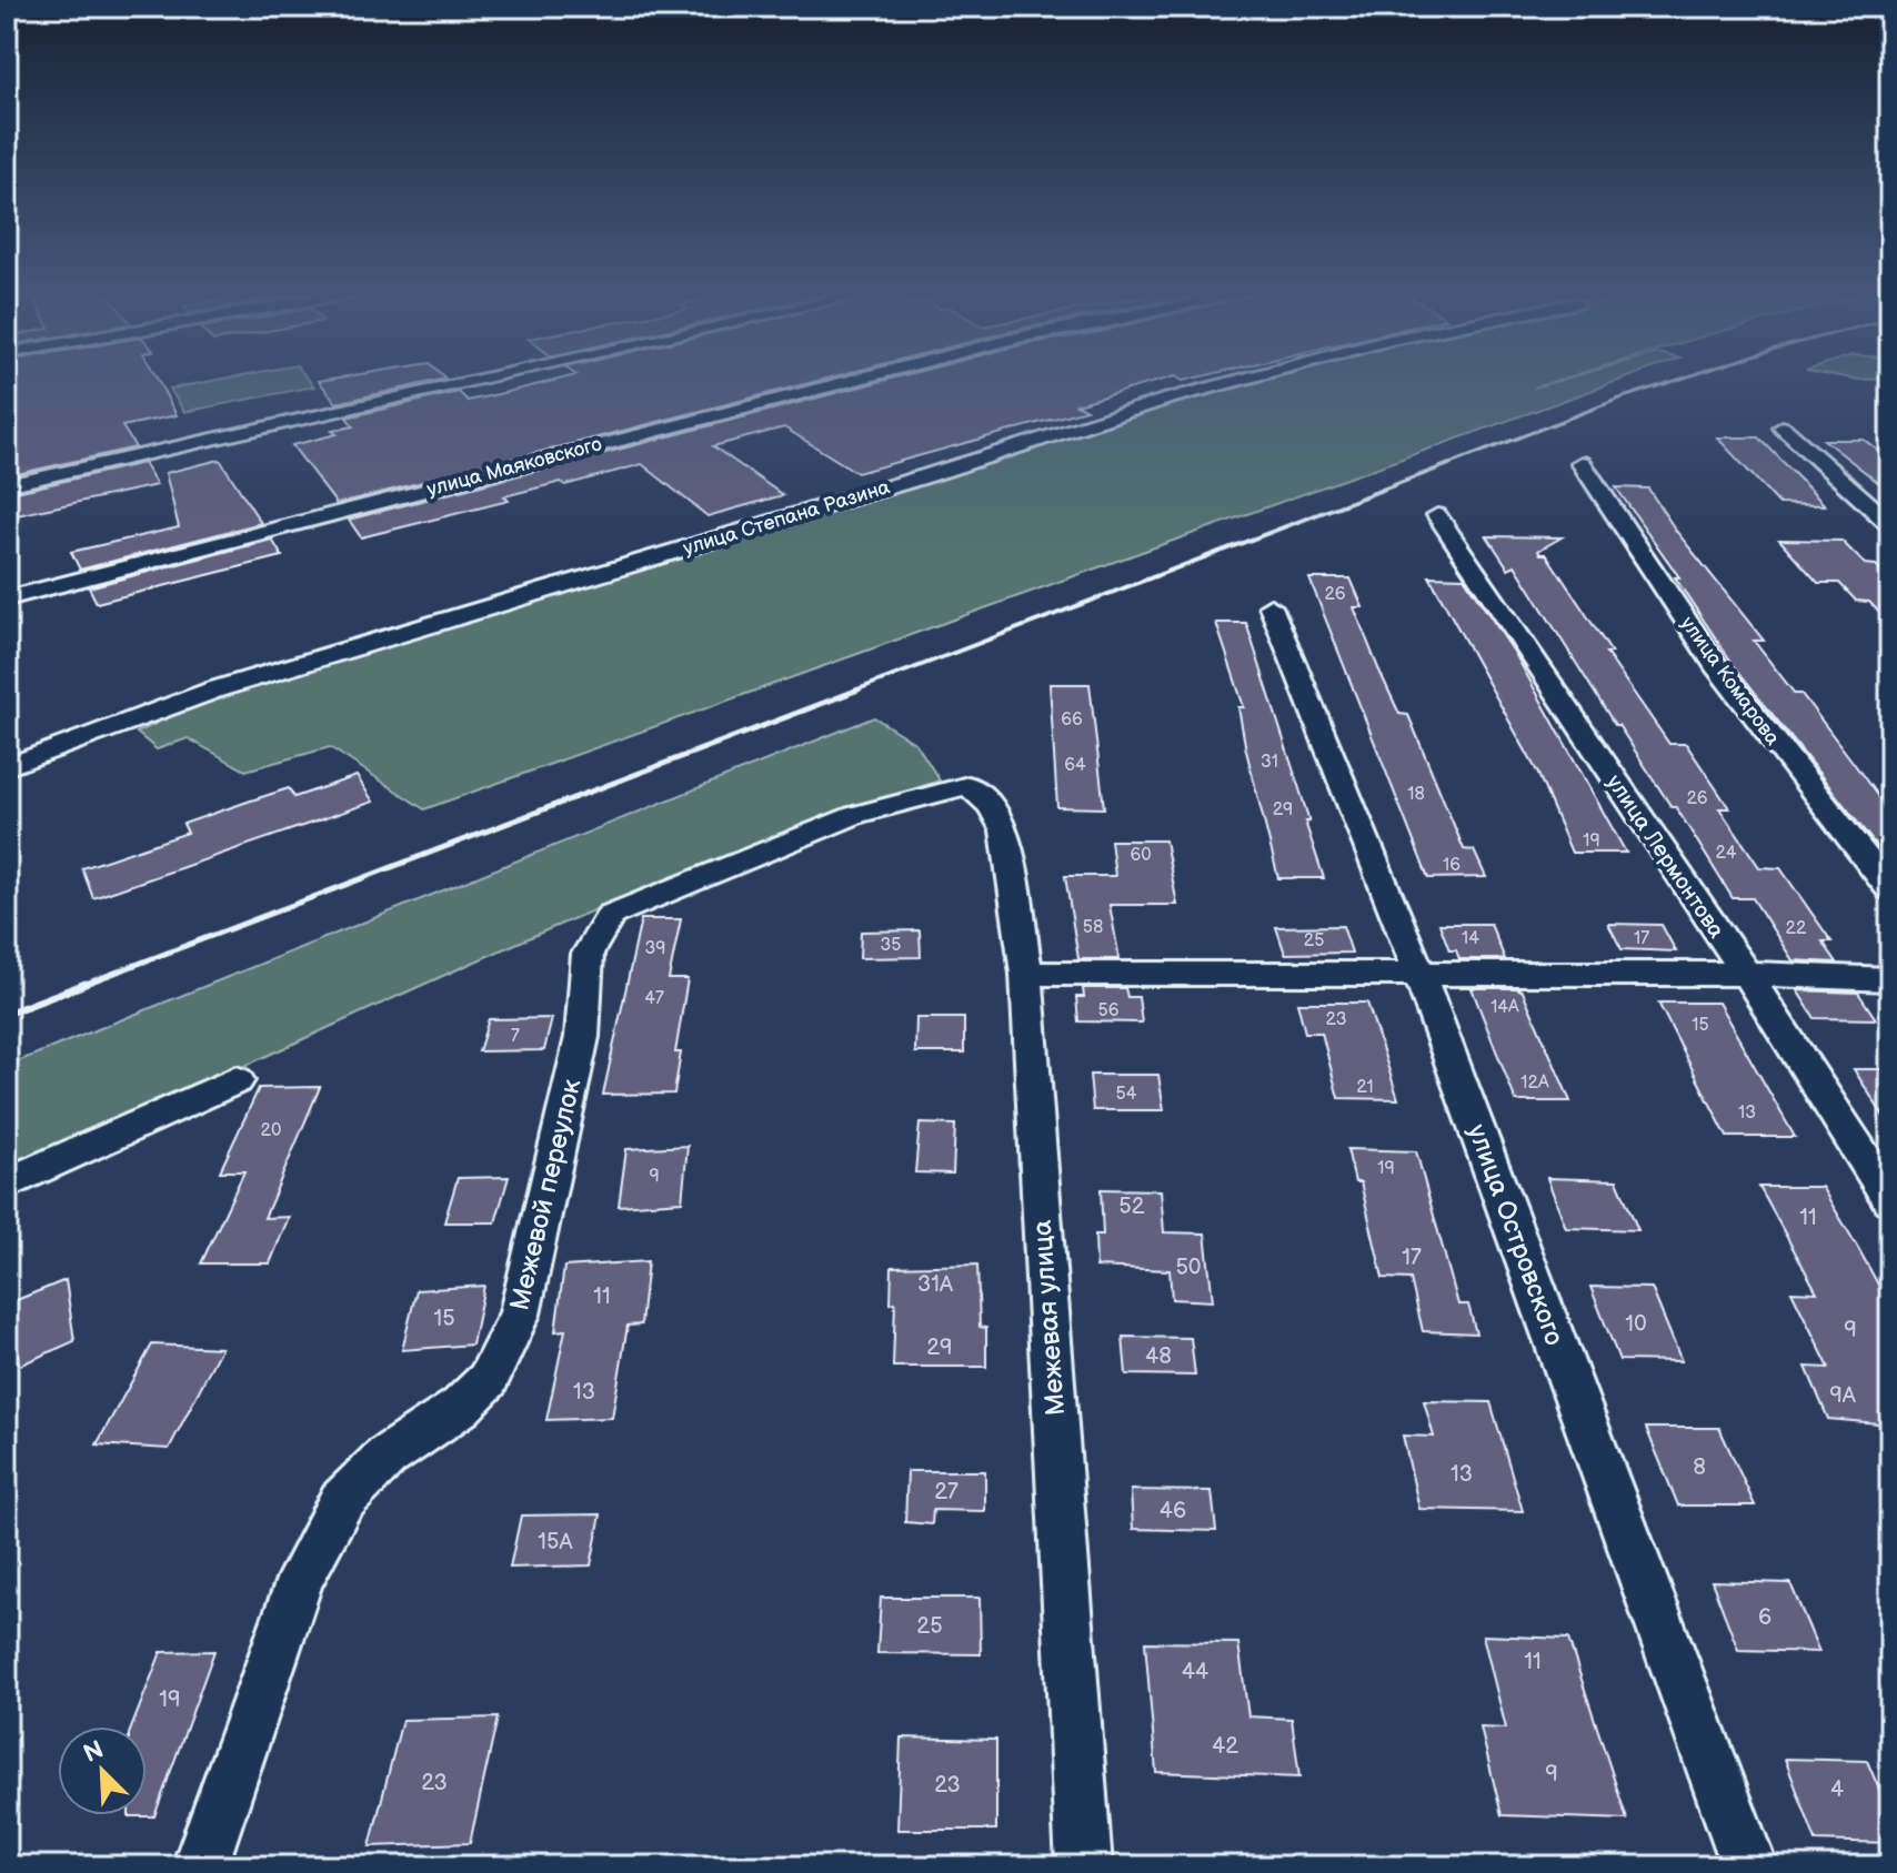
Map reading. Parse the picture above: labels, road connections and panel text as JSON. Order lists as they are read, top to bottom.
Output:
{
  "streets": {
    "street": [
      "улица Маяковского",
      "улица Степана Разина",
      "улица Комарова",
      "улица Лермонтова",
      "Межевой переулок",
      "улица Островского",
      "Межевая улица"
    ]
  },
  "crossings": [
    ["Межевой переулок", "Межевая улица"]
  ],
  "house_numbers": [
    "26",
    "66",
    "31",
    "64",
    "18",
    "26",
    "29",
    "19",
    "24",
    "60",
    "16",
    "58",
    "22",
    "14",
    "17",
    "25",
    "35",
    "39",
    "47",
    "14А",
    "56",
    "23",
    "15",
    "7",
    "12А",
    "21",
    "54",
    "13",
    "20",
    "19",
    "9",
    "52",
    "11",
    "17",
    "50",
    "31А",
    "11",
    "15",
    "10",
    "9",
    "29",
    "48",
    "13",
    "9А",
    "8",
    "13",
    "27",
    "46",
    "15А",
    "6",
    "25",
    "11",
    "44",
    "19",
    "42",
    "9",
    "23",
    "23",
    "4"
  ],
  "north": "top left"
}
